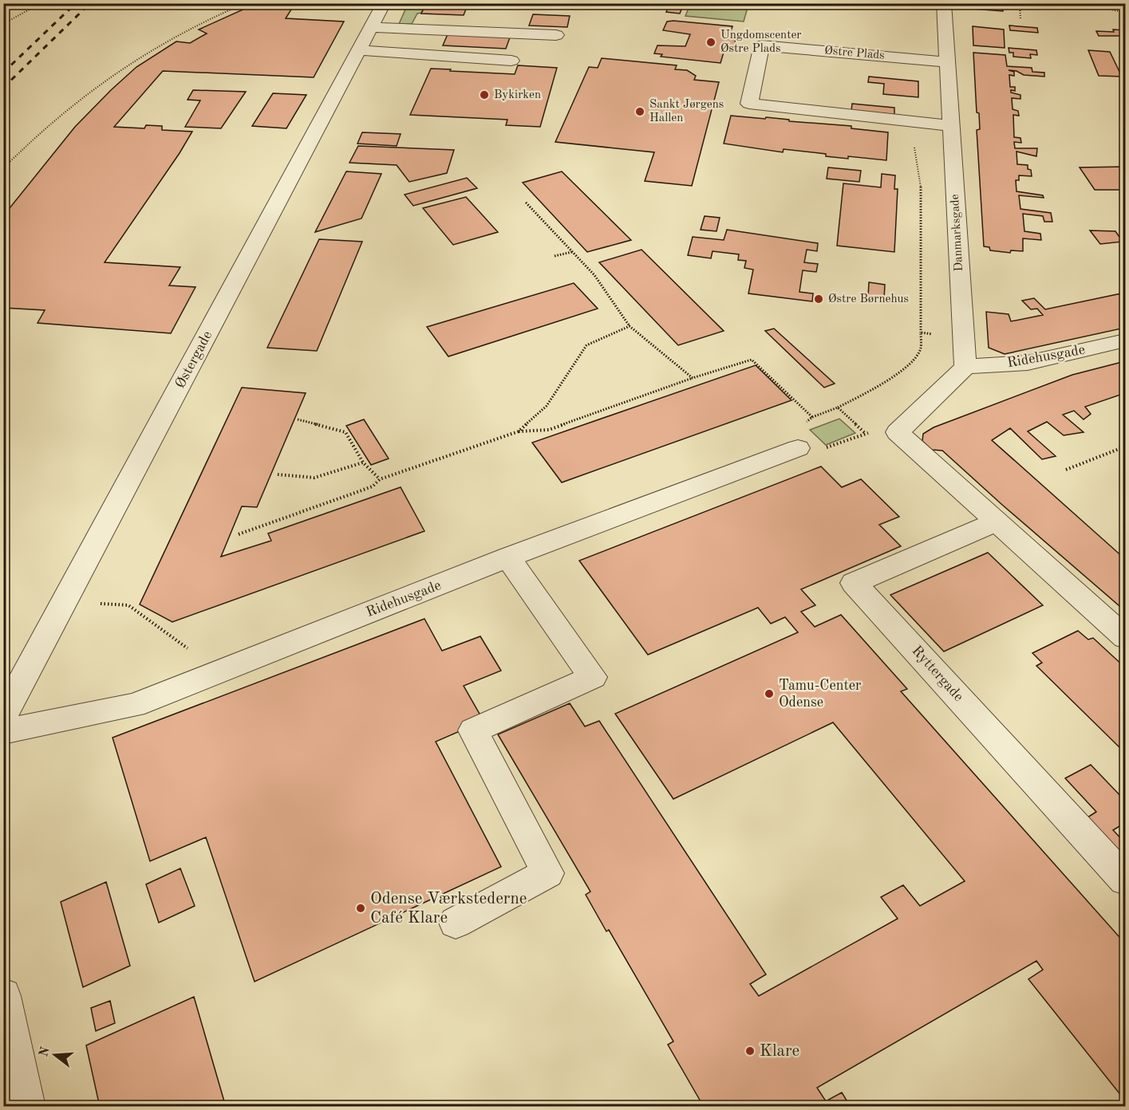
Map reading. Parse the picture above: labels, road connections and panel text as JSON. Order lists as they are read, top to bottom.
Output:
{
  "streets": {
    "street": [
      "Østre Plads",
      "Danmarksgade",
      "Ridehusgade",
      "Østergade",
      "Ryttergade"
    ]
  },
  "crossings": [
    ["Østre Plads", "Danmarksgade"],
    ["Danmarksgade", "Ridehusgade"]
  ],
  "places": [
    "Ungdomscenter Østre Plads",
    "Bykirken",
    "Sankt Jørgens Hallen",
    "Østre Børnehus",
    "Tamu-Center Odense",
    "Odense Værkstederne Café Klare",
    "Klare"
  ],
  "north": "left"
}
